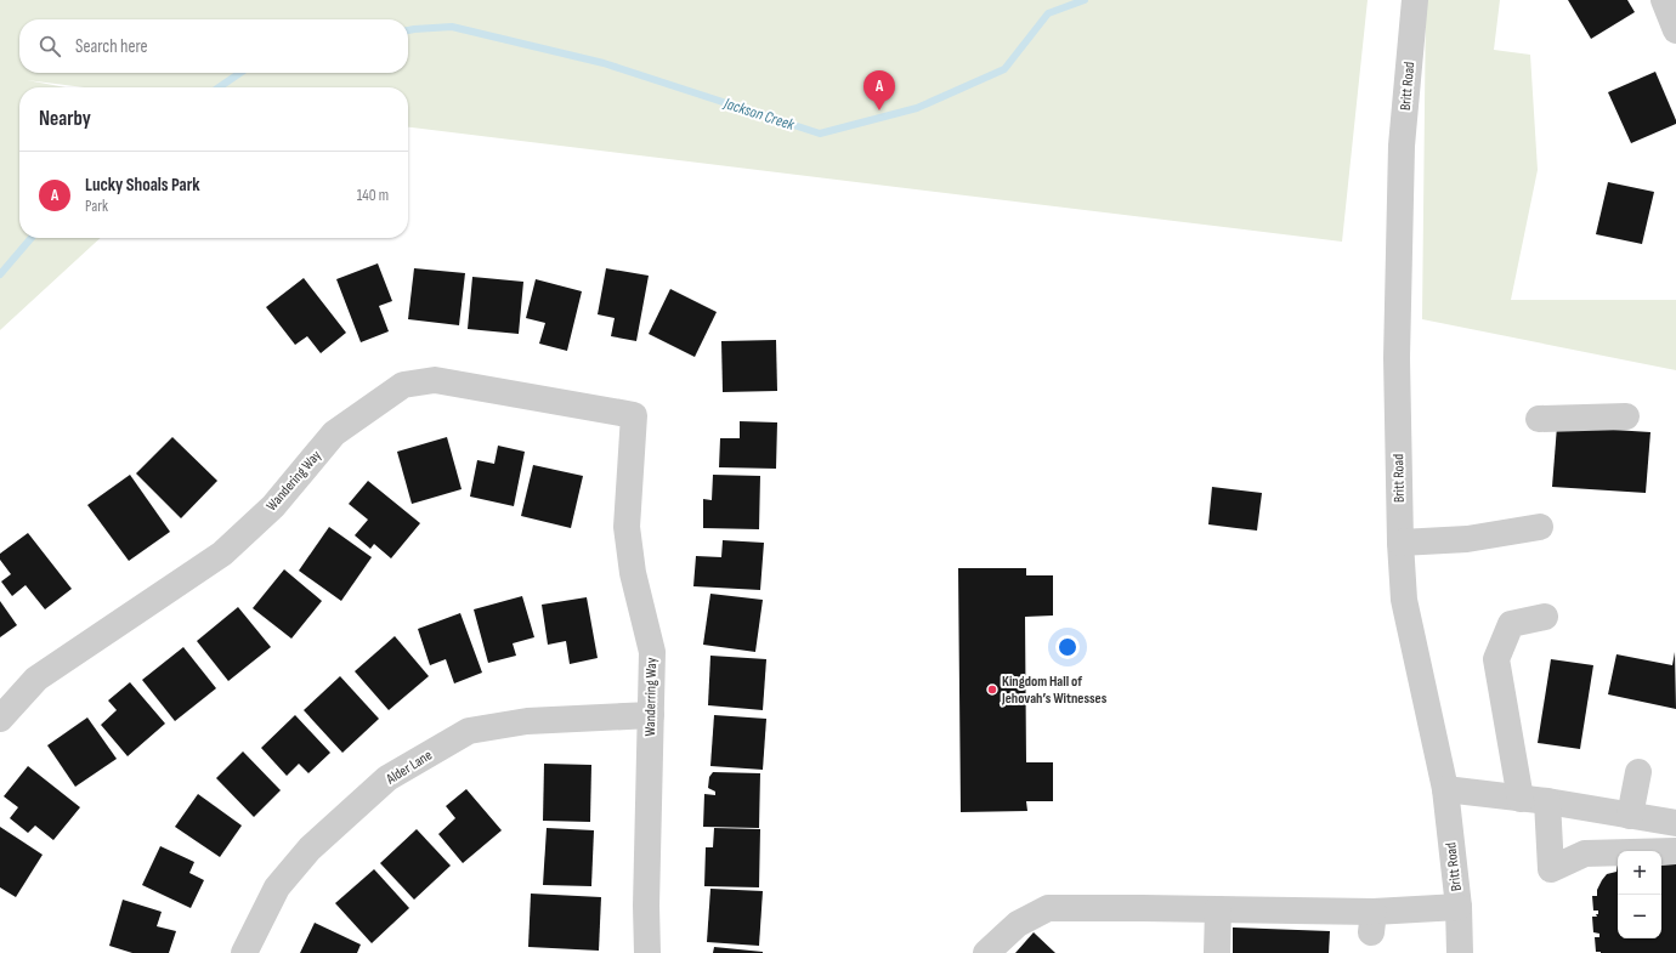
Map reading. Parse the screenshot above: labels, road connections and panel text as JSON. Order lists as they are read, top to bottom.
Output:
{
  "streets": {
    "street": [
      "Britt Road",
      "Wandering Way",
      "Wanderring Way",
      "Alder Lane"
    ]
  },
  "crossings": [
    ["Wandering Way", "Wanderring Way"],
    ["Wanderring Way", "Alder Lane"]
  ],
  "water": ["Jackson Creek"],
  "places": ["Kingdom Hall of Jehovah’s Witnesses"],
  "page": {
    "search": "Search here",
    "pins": "A",
    "heading": "Nearby",
    "list": [
      {
        "mark": "A",
        "name": "Lucky Shoals Park",
        "note": "Park",
        "value": "140 m"
      }
    ],
    "map_buttons": ["+", "−"]
  }
}
